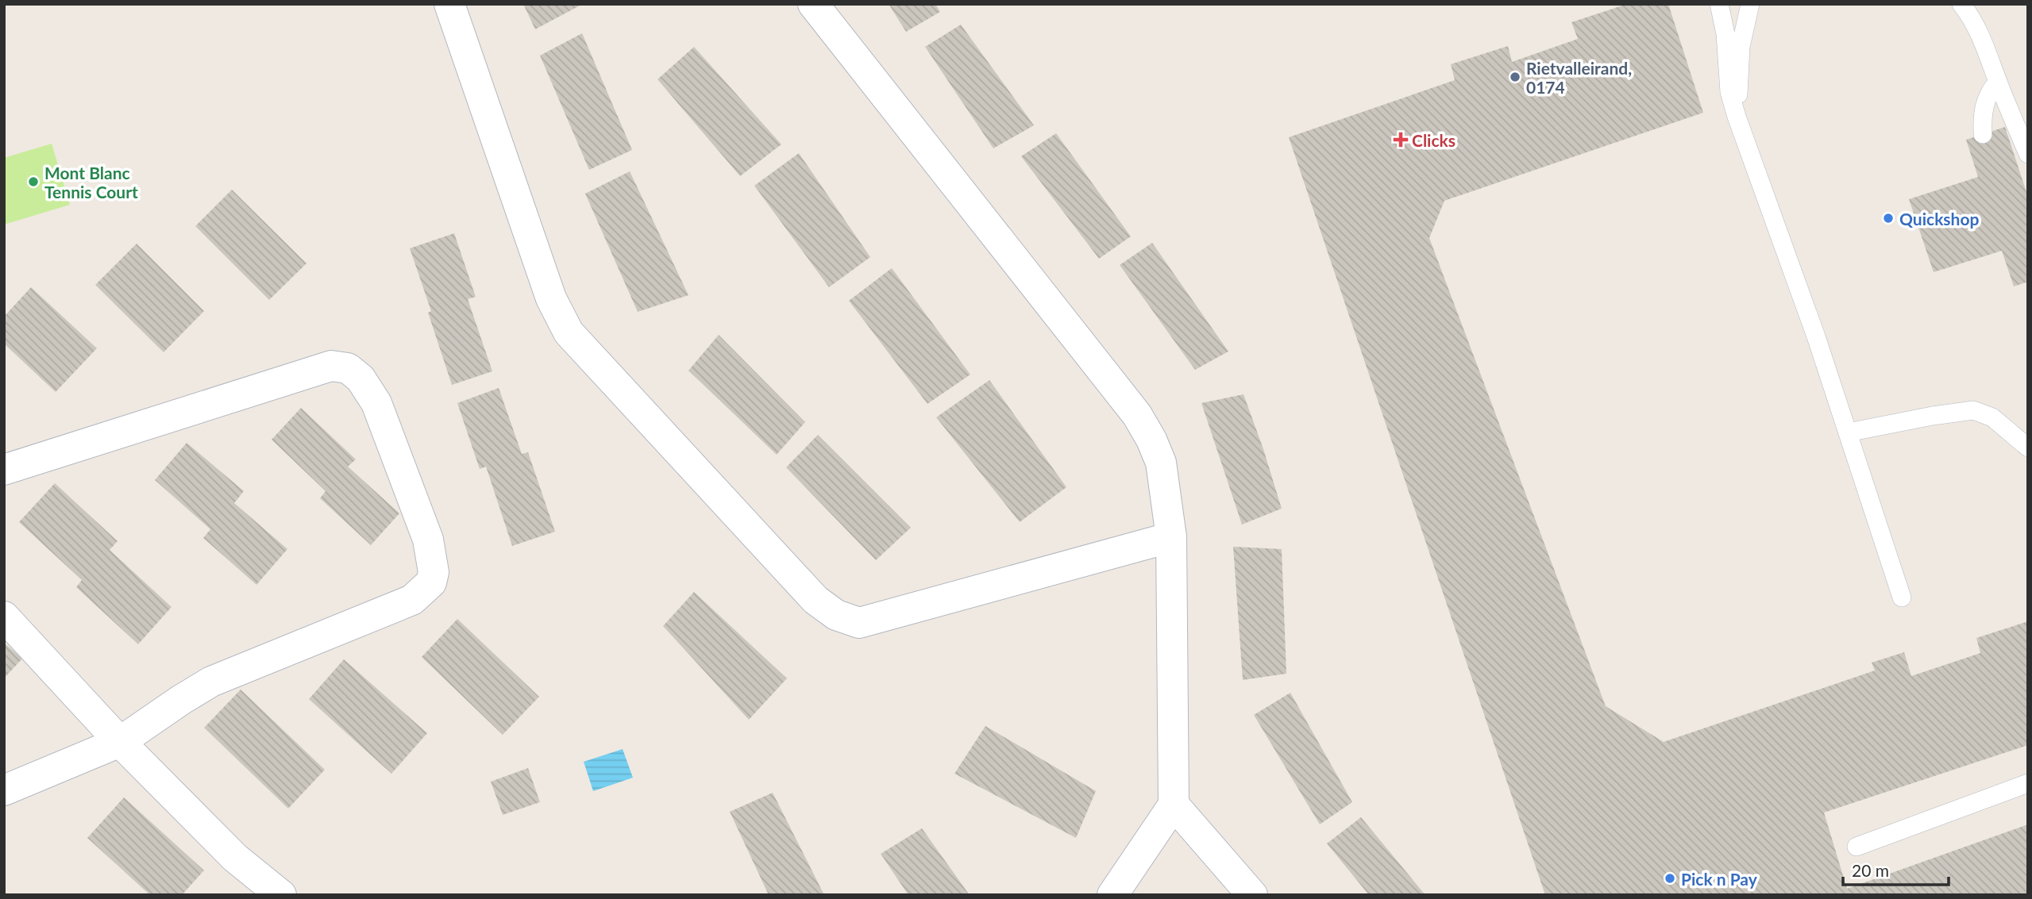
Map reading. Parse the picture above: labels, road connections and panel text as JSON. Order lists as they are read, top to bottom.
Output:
{
  "places": {
    "other": [
      "Rietvalleirand, 0174",
      "Mont Blanc Tennis Court",
      "Quickshop",
      "Pick n Pay"
    ],
    "health": ["Clicks"]
  },
  "scale_bar": "20 m"
}
